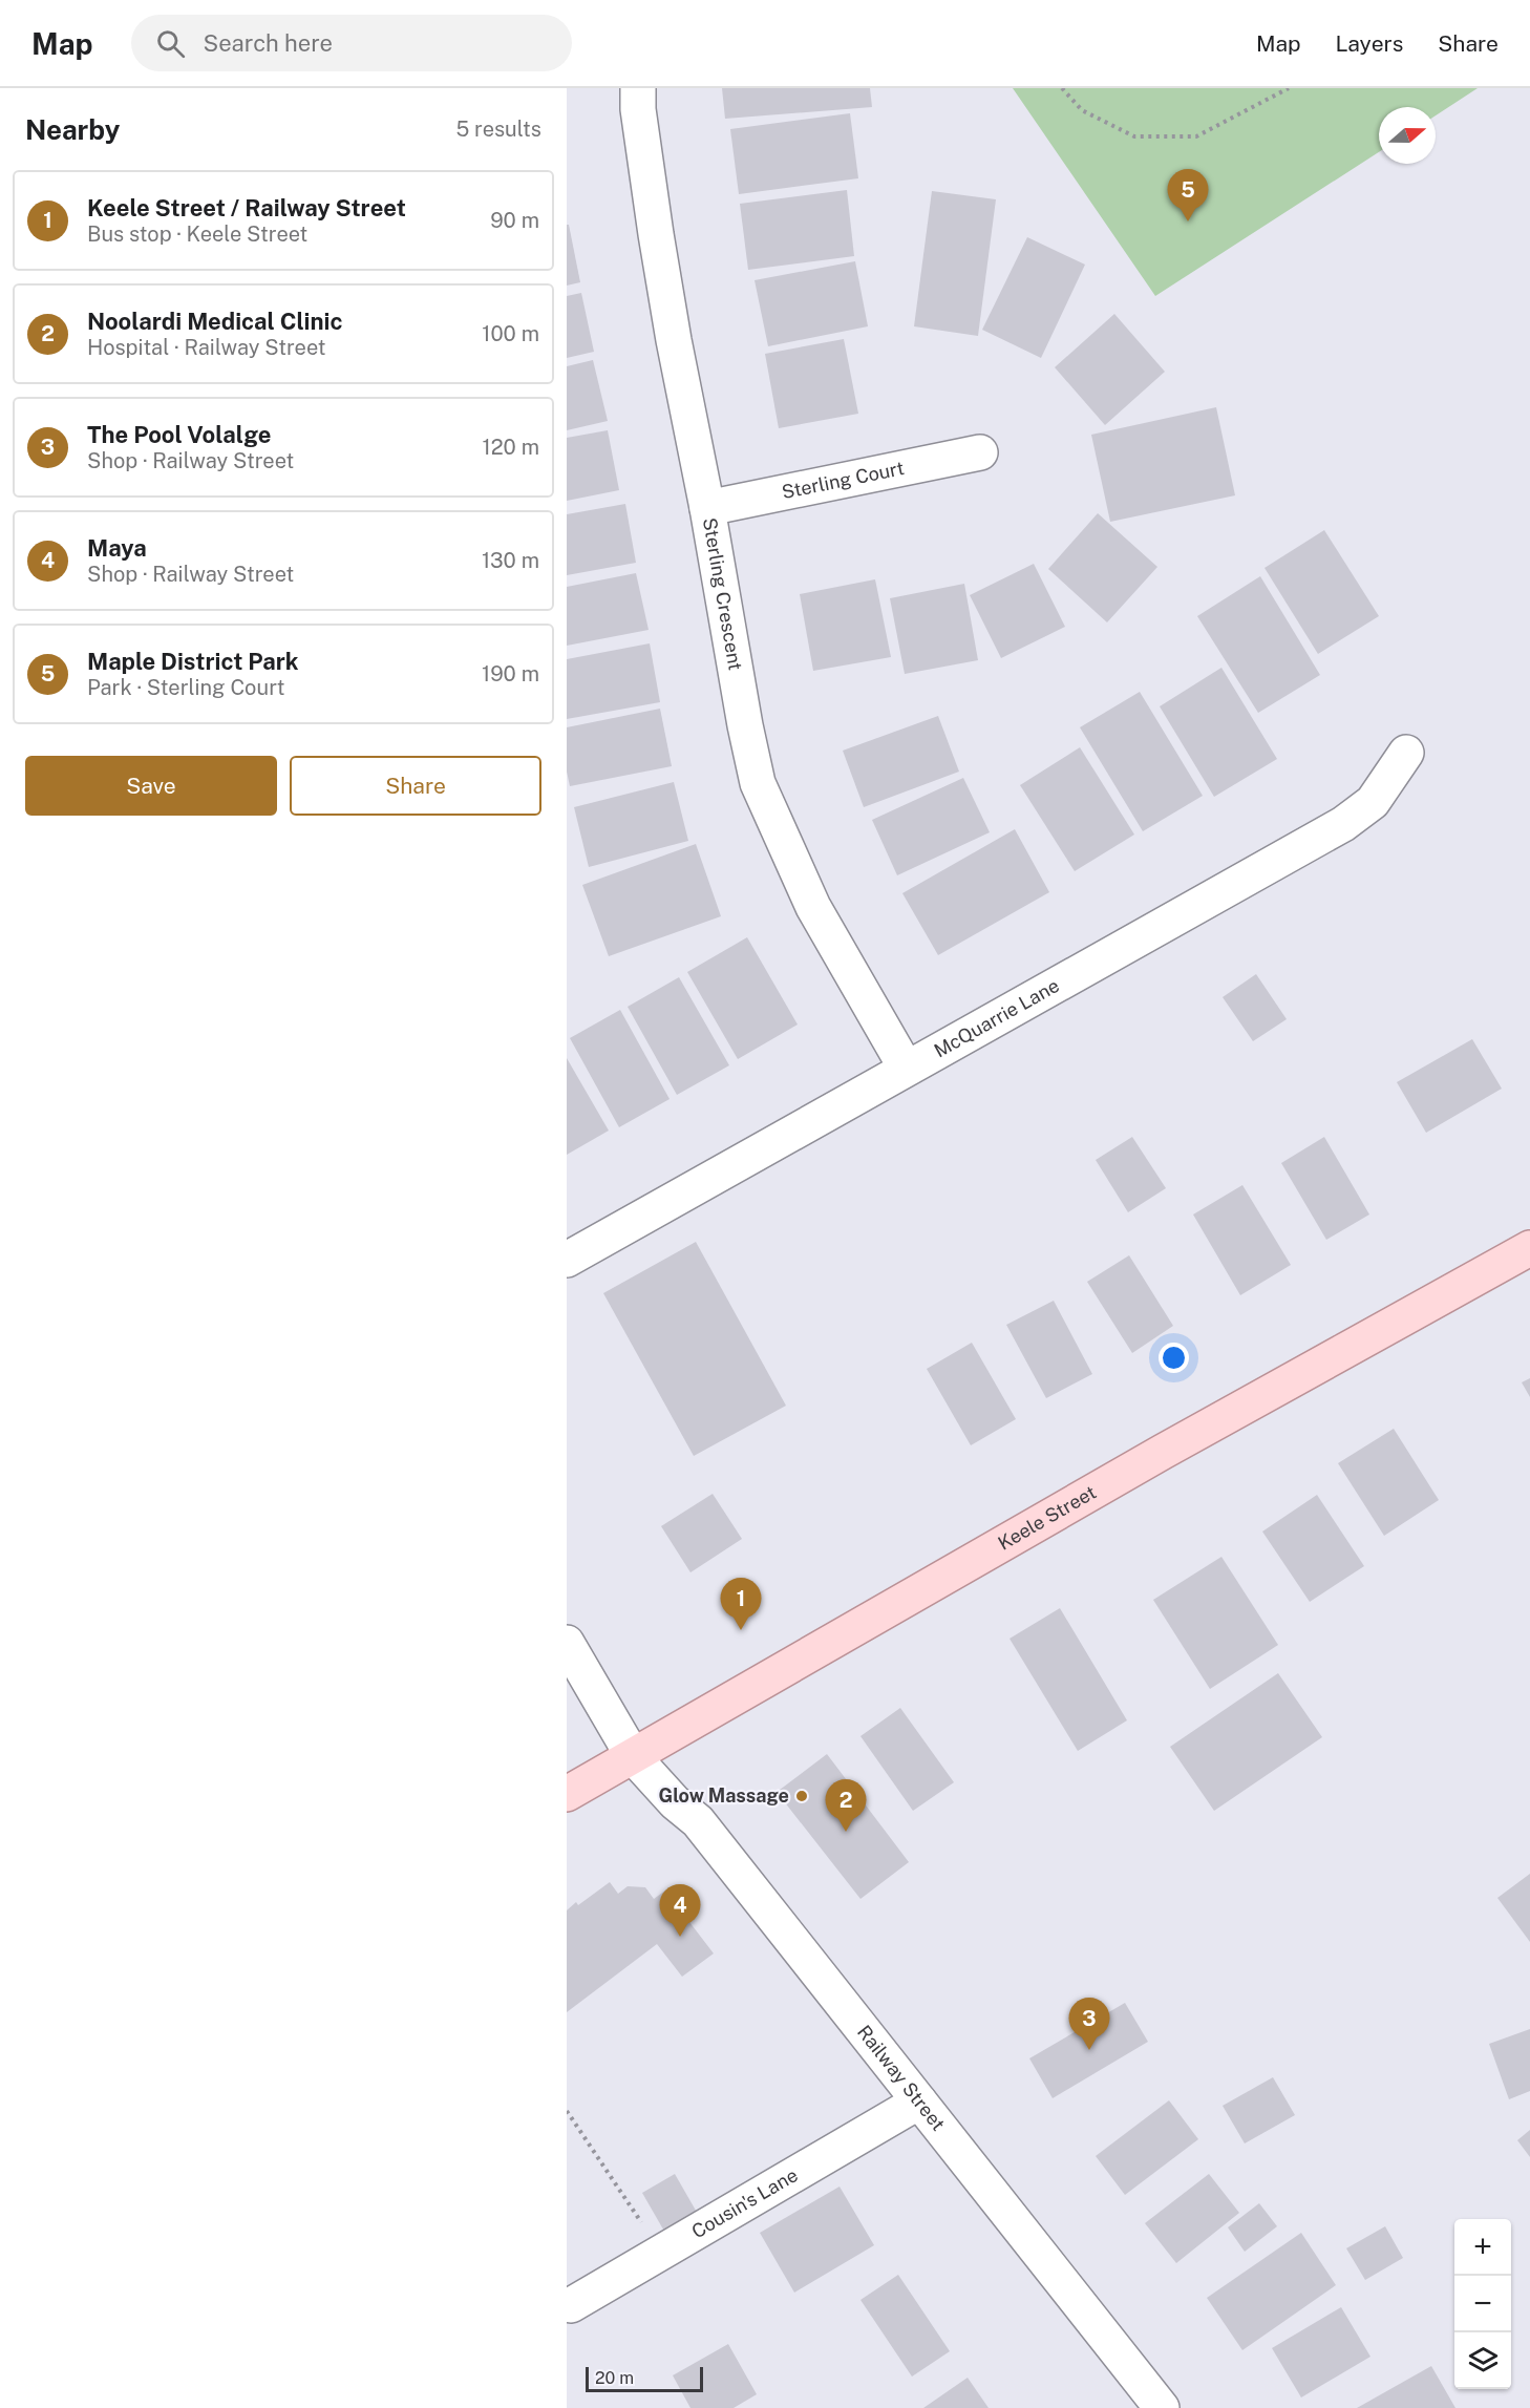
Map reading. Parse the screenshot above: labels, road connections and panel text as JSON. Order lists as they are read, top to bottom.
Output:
{
  "streets": {
    "main road": ["Keele Street"],
    "street": [
      "Sterling Court",
      "Sterling Crescent",
      "McQuarrie Lane",
      "Railway Street",
      "Cousin's Lane"
    ]
  },
  "crossings": [
    ["Sterling Court", "Sterling Crescent"],
    ["Sterling Crescent", "McQuarrie Lane"],
    ["Keele Street", "Railway Street"],
    ["Railway Street", "Cousin's Lane"]
  ],
  "places": ["Glow Massage"],
  "scale_bar": "20 m",
  "north": "right",
  "page": {
    "header": "Map",
    "search": "Search here",
    "nav": ["Map", "Layers", "Share"],
    "heading": ["Nearby", "5 results"],
    "pins": [
      "5",
      "1",
      "2",
      "4",
      "3"
    ],
    "list": [
      {
        "mark": "1",
        "name": "Keele Street / Railway Street",
        "note": "Bus stop · Keele Street",
        "value": "90 m"
      },
      {
        "mark": "2",
        "name": "Noolardi Medical Clinic",
        "note": "Hospital · Railway Street",
        "value": "100 m"
      },
      {
        "mark": "3",
        "name": "The Pool Volalge",
        "note": "Shop · Railway Street",
        "value": "120 m"
      },
      {
        "mark": "4",
        "name": "Maya",
        "note": "Shop · Railway Street",
        "value": "130 m"
      },
      {
        "mark": "5",
        "name": "Maple District Park",
        "note": "Park · Sterling Court",
        "value": "190 m"
      }
    ],
    "buttons": ["Save", "Share"],
    "map_buttons": ["+", "−"],
    "scale": "20 m"
  }
}
